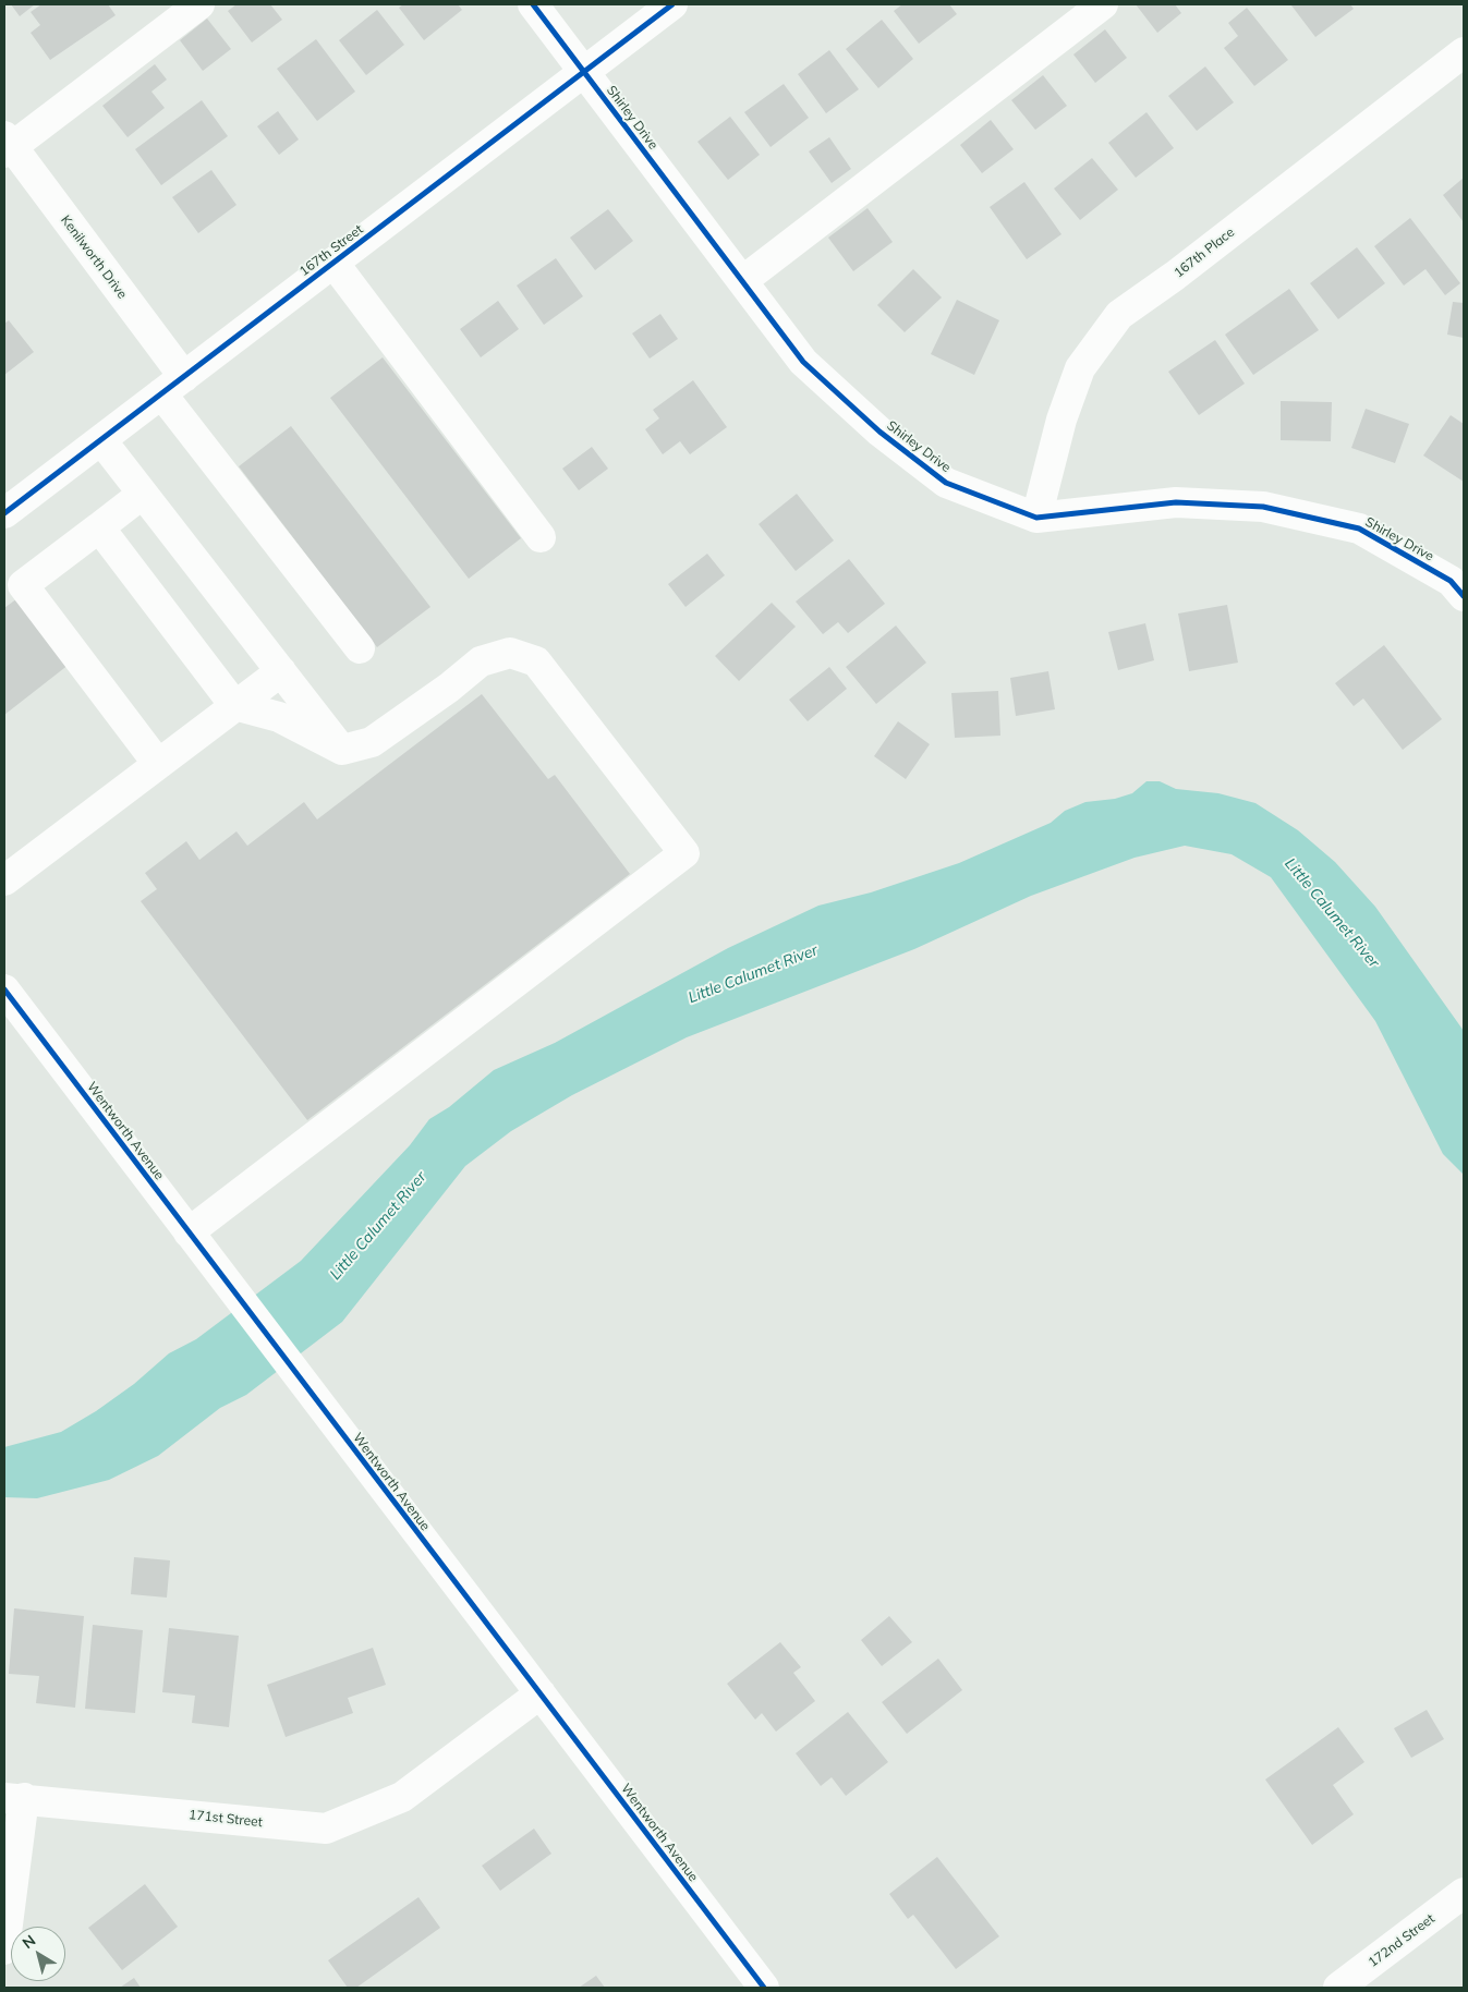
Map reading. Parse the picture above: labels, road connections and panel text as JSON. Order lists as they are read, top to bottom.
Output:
{
  "streets": {
    "street": [
      "Shirley Drive",
      "167th Street",
      "167th Place",
      "Kenilworth Drive",
      "Wentworth Avenue",
      "171st Street",
      "172nd Street"
    ]
  },
  "crossings": [
    ["Shirley Drive", "167th Street"],
    ["Shirley Drive", "167th Place"],
    ["167th Street", "Kenilworth Drive"],
    ["Wentworth Avenue", "171st Street"]
  ],
  "water": ["Little Calumet River"],
  "north": "top left"
}
